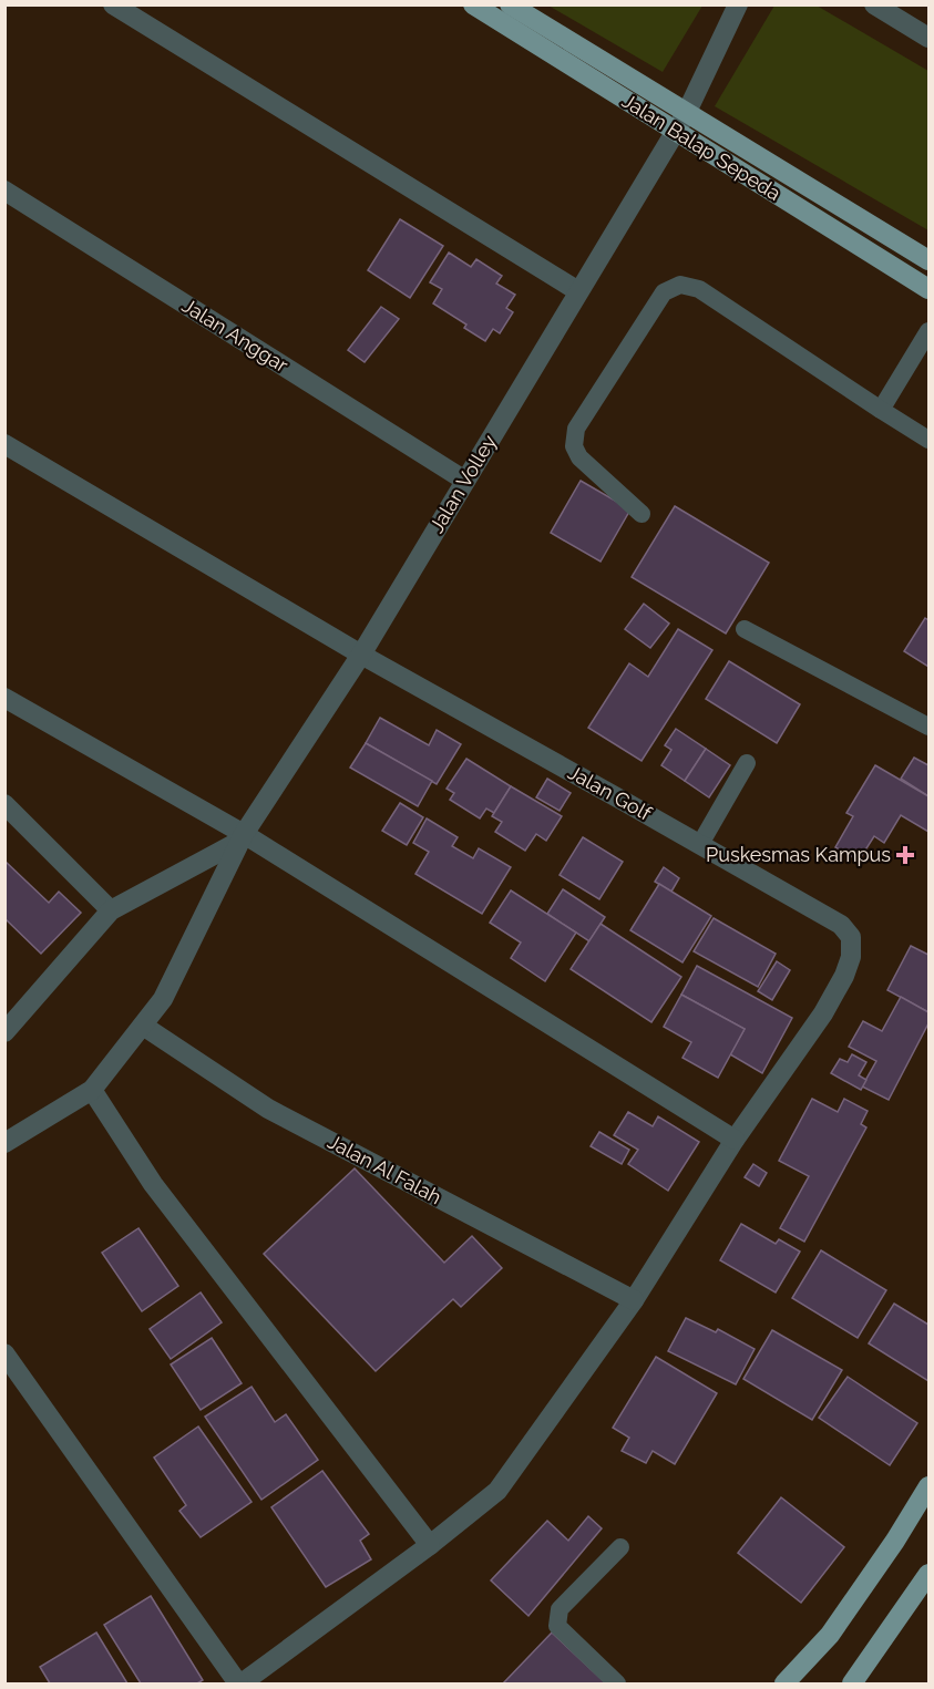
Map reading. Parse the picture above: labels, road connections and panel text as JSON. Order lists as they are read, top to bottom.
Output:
{
  "streets": {
    "main road": ["Jalan Balap Sepeda"],
    "street": [
      "Jalan Anggar",
      "Jalan Volley",
      "Jalan Golf",
      "Jalan Al Falah"
    ]
  },
  "crossings": [
    ["Jalan Balap Sepeda", "Jalan Volley"],
    ["Jalan Anggar", "Jalan Volley"],
    ["Jalan Volley", "Jalan Golf"],
    ["Jalan Volley", "Jalan Al Falah"]
  ],
  "places": {
    "health": ["Puskesmas Kampus"]
  }
}
